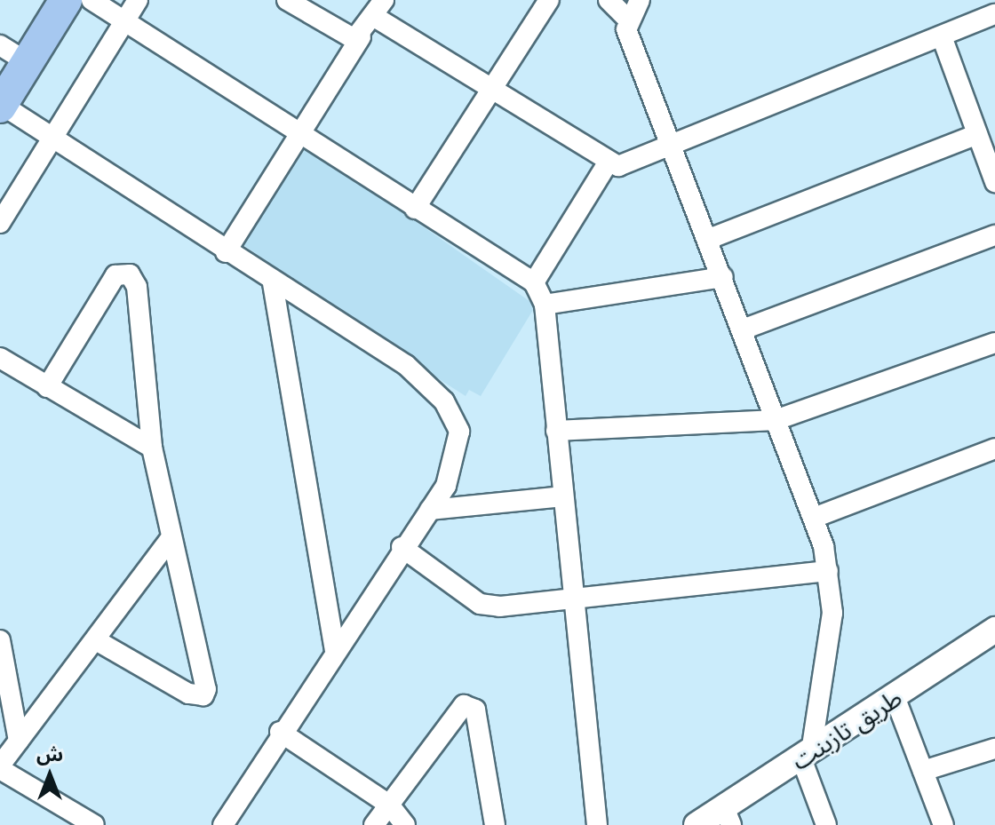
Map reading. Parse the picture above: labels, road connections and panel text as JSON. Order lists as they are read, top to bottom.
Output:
{
  "streets": {
    "street": ["طريق تازبنت"]
  },
  "north": "top"
}
